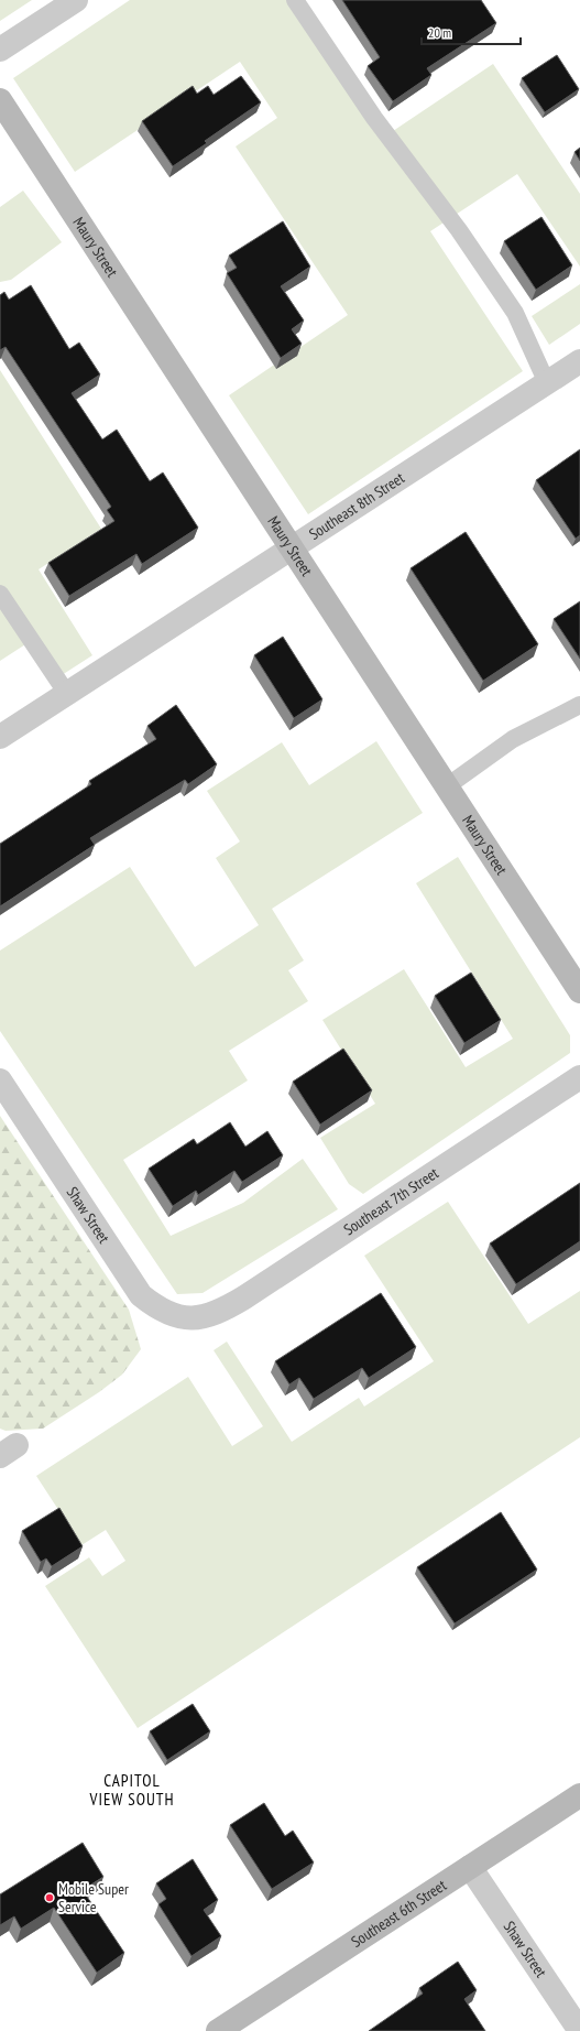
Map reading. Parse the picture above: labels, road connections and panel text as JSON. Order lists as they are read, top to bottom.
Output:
{
  "streets": {
    "main road": ["Maury Street", "Southeast 6th Street"],
    "street": ["Southeast 8th Street", "Southeast 7th Street", "Shaw Street"]
  },
  "crossings": [
    ["Maury Street", "Southeast 8th Street"],
    ["Southeast 7th Street", "Shaw Street"],
    ["Shaw Street", "Southeast 6th Street"]
  ],
  "districts": ["CAPITOL VIEW SOUTH"],
  "places": ["Mobile Super Service"],
  "scale_bar": "20 m"
}
